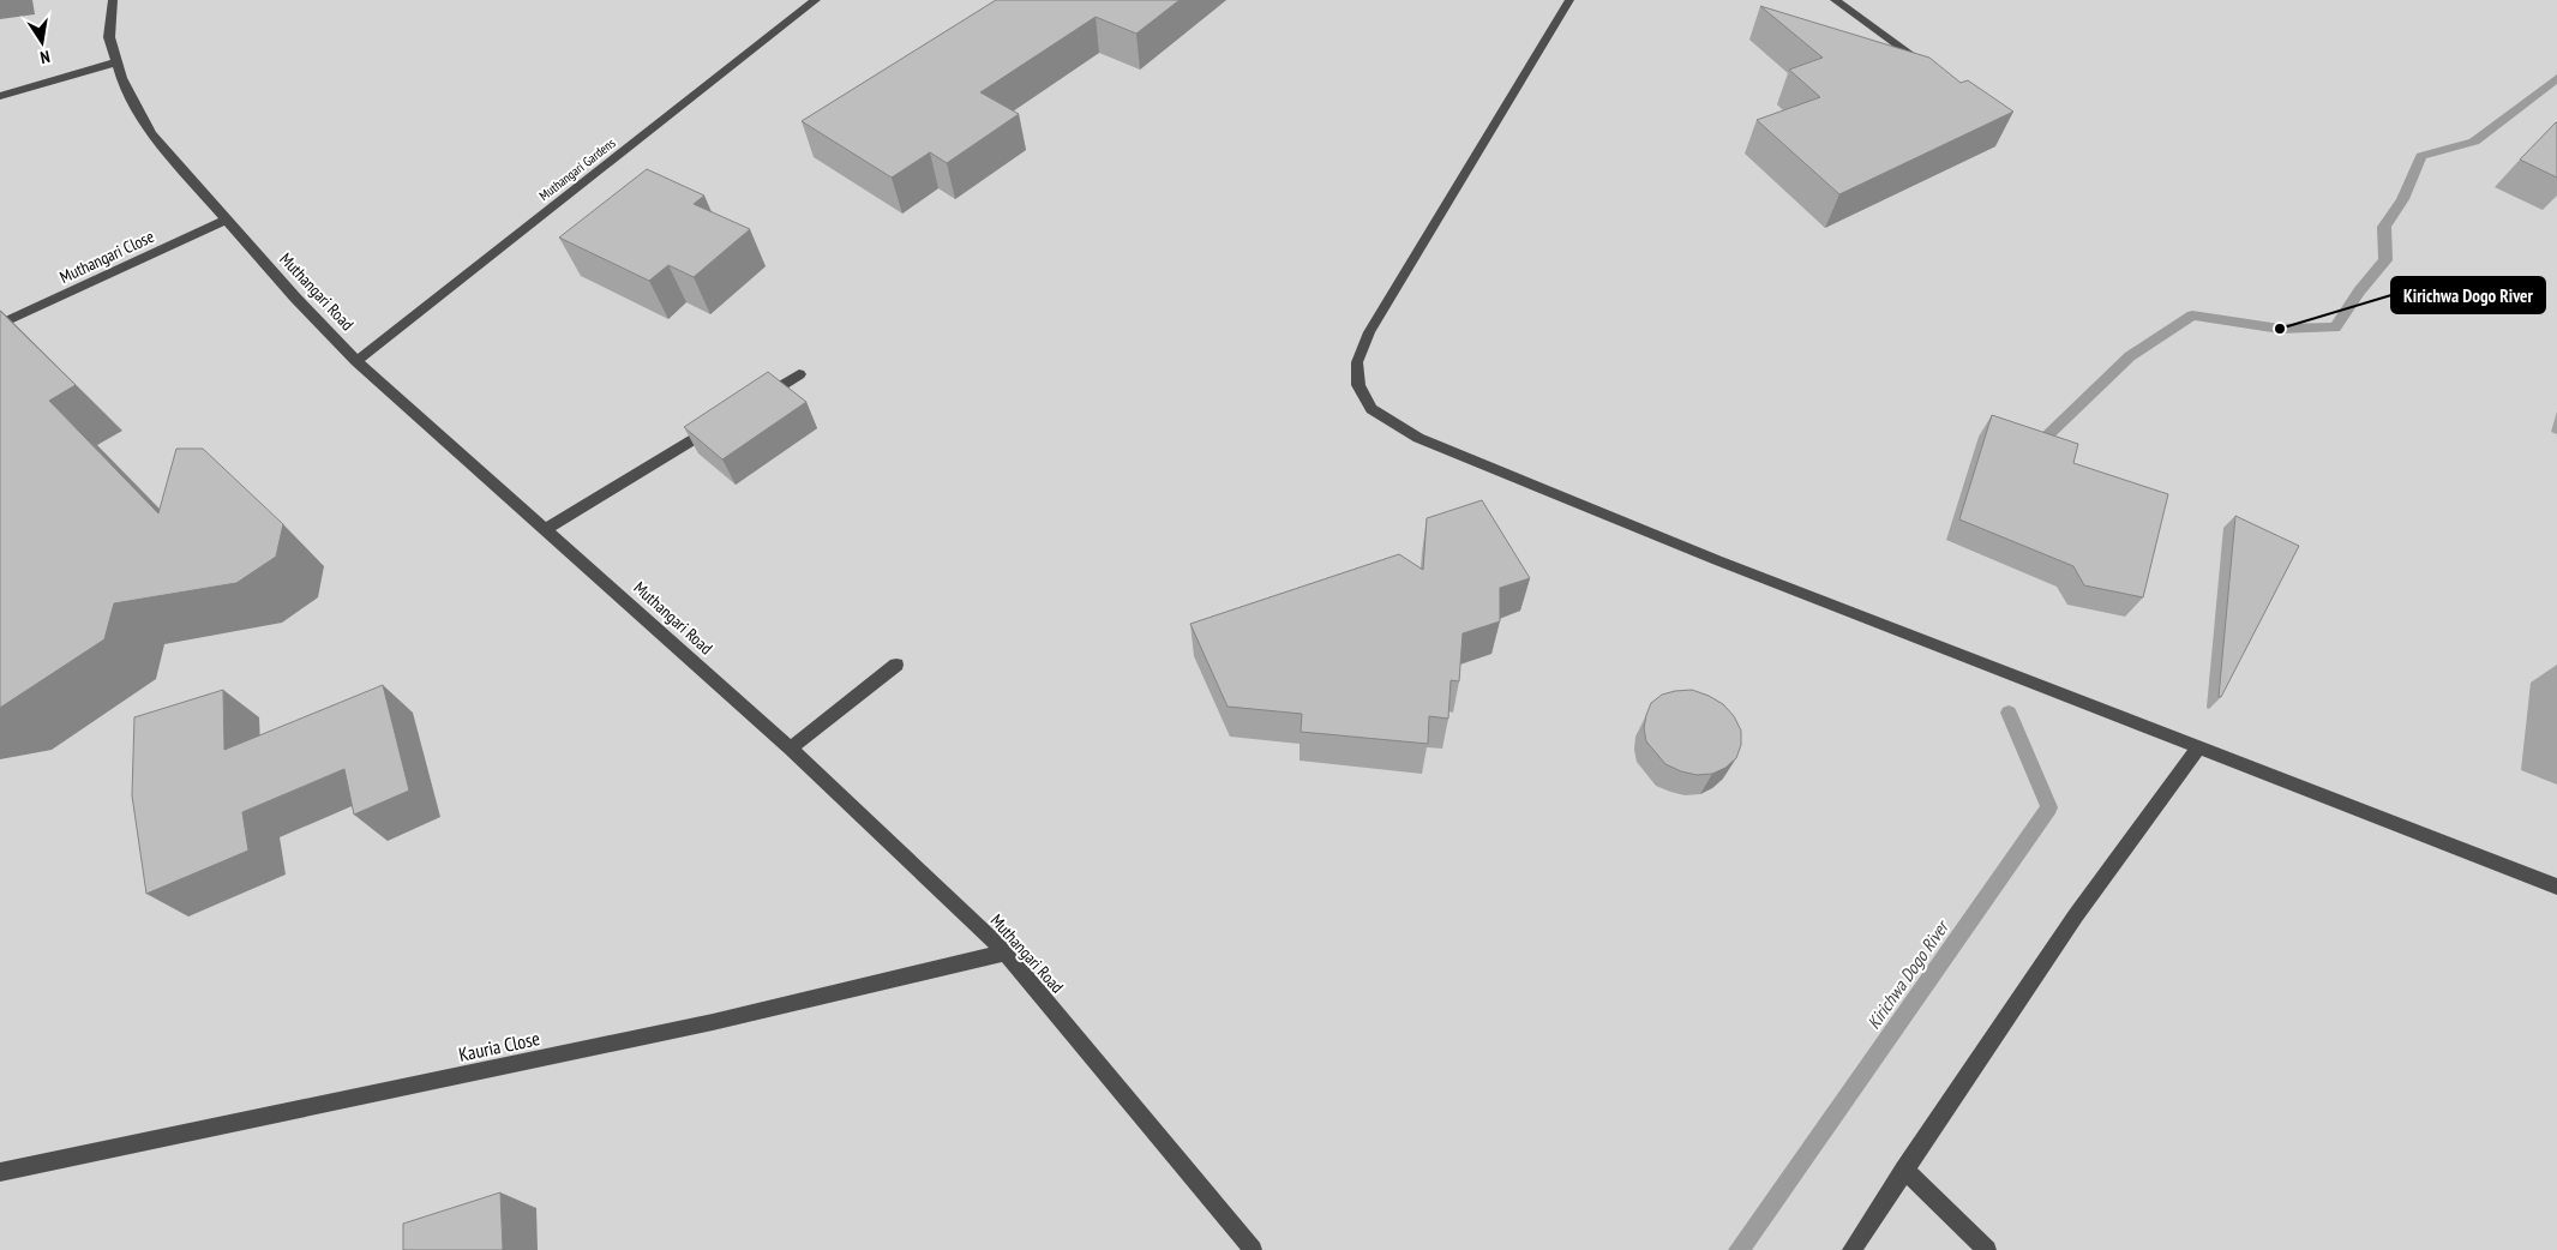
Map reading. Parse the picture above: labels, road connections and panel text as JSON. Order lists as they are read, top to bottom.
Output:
{
  "streets": {
    "street": [
      "Muthangari Gardens",
      "Muthangari Close",
      "Muthangari Road",
      "Kauria Close"
    ]
  },
  "crossings": [
    ["Muthangari Gardens", "Muthangari Road"],
    ["Muthangari Close", "Muthangari Road"],
    ["Muthangari Road", "Kauria Close"]
  ],
  "water": ["Kirichwa Dogo River"],
  "places": ["Kirichwa Dogo River"],
  "north": "bottom"
}
